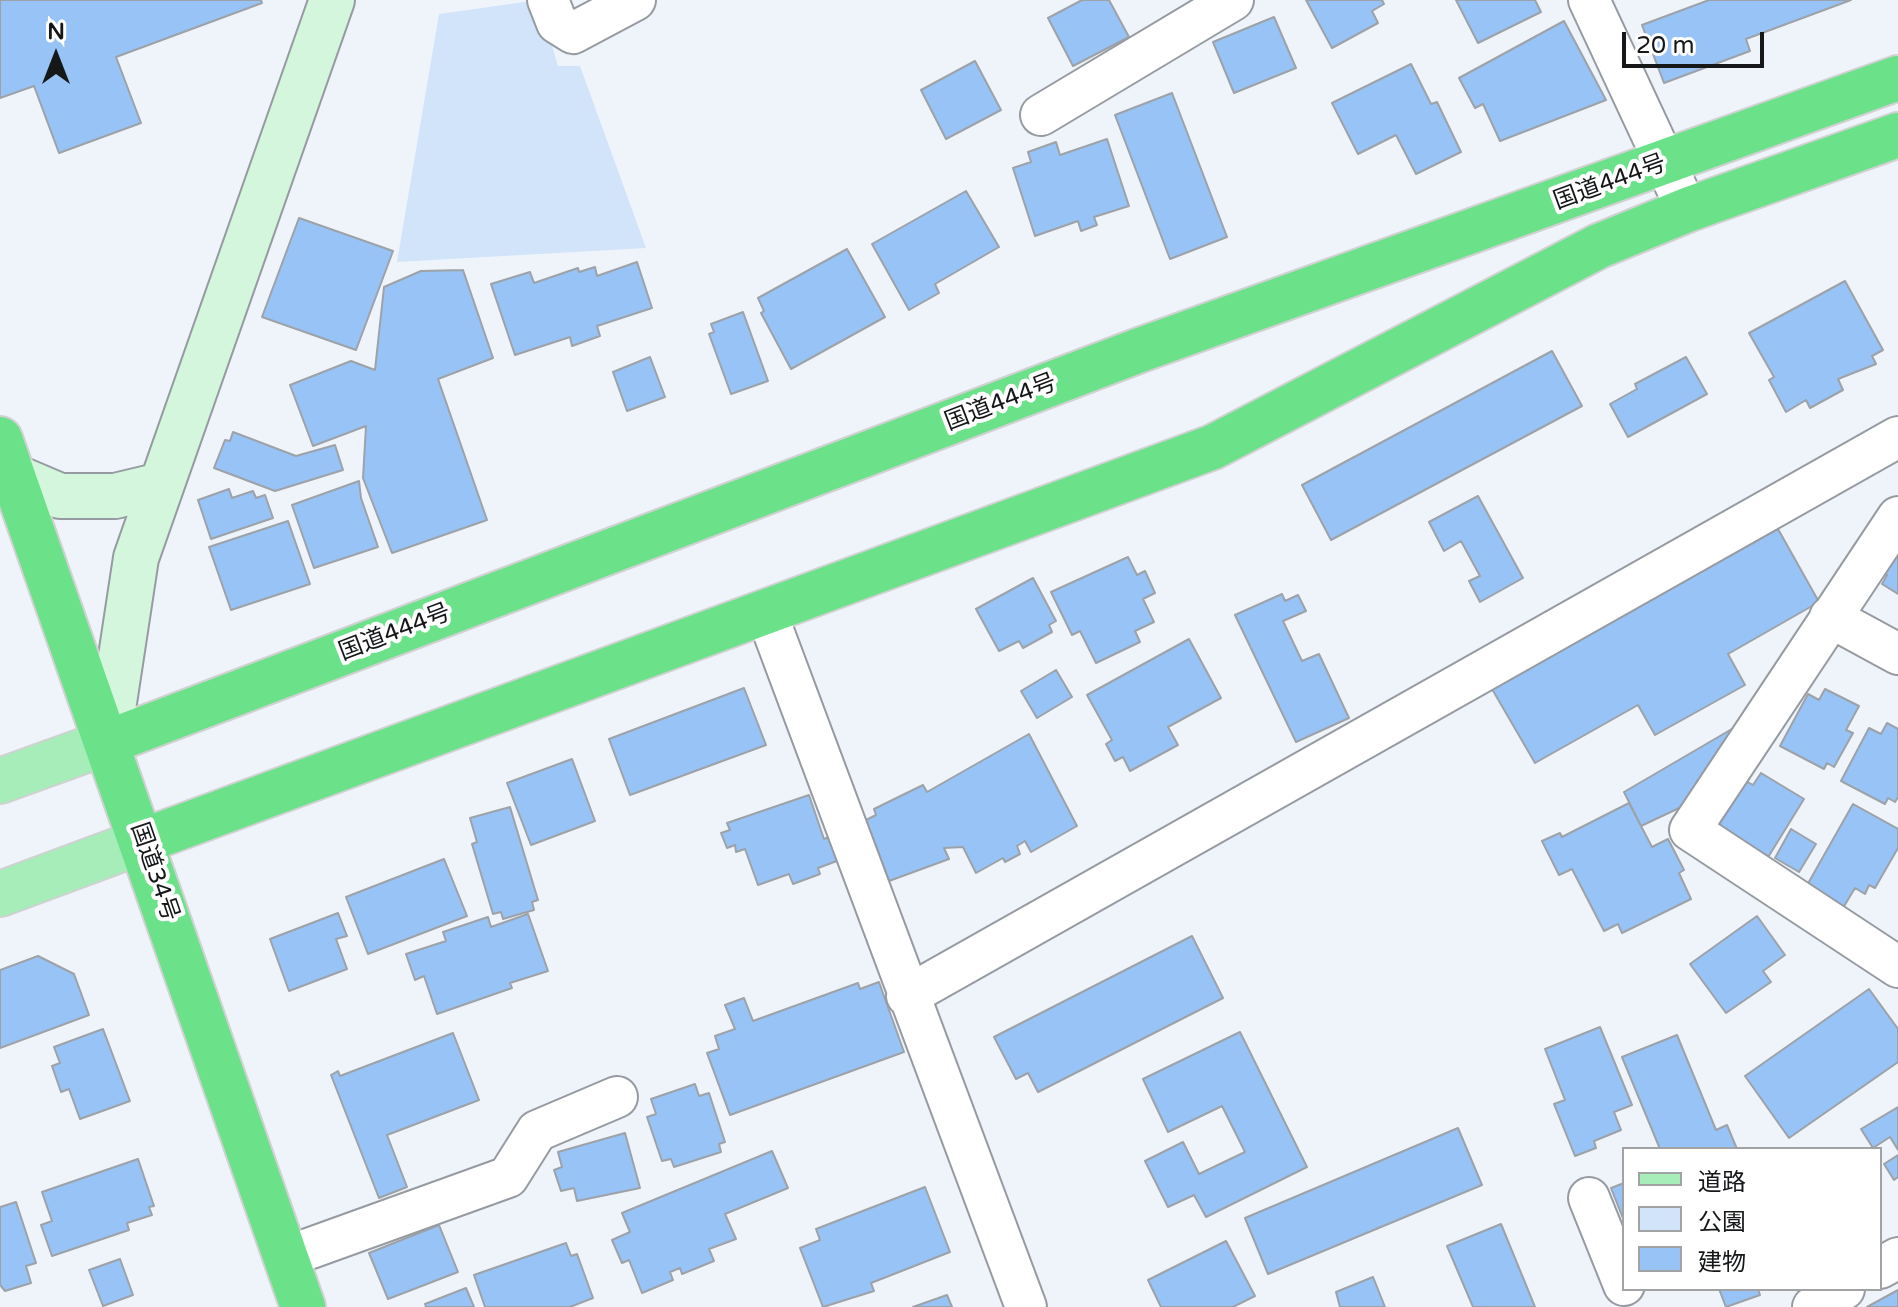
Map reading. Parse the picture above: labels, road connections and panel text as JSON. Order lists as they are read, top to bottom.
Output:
{
  "streets": {
    "highway": ["国道444号", "国道34号"]
  },
  "crossings": [
    ["国道444号", "国道34号"]
  ],
  "legend": ["道路", "公園", "建物"],
  "scale_bar": "20 m",
  "north": "top"
}
